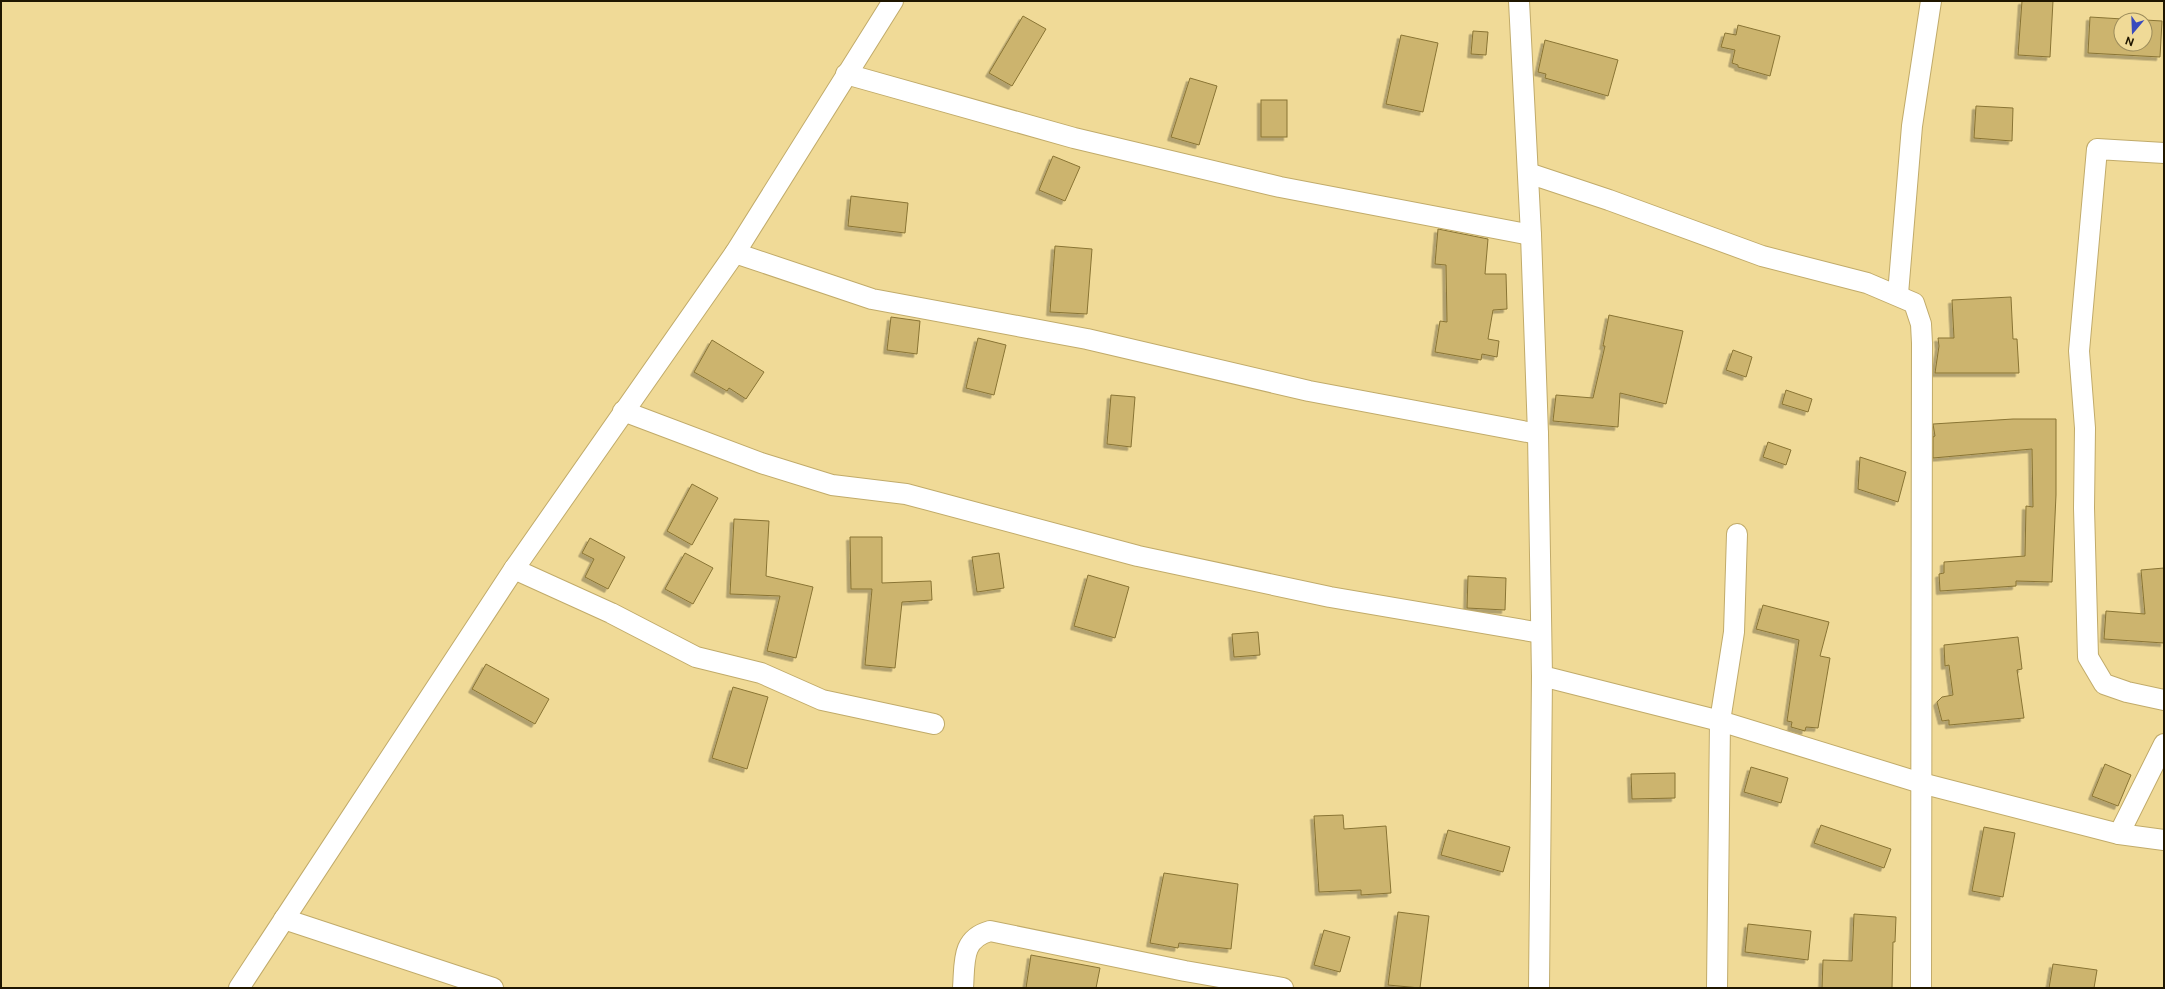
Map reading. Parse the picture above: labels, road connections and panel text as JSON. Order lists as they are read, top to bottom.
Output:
{
  "north": "bottom"
}
